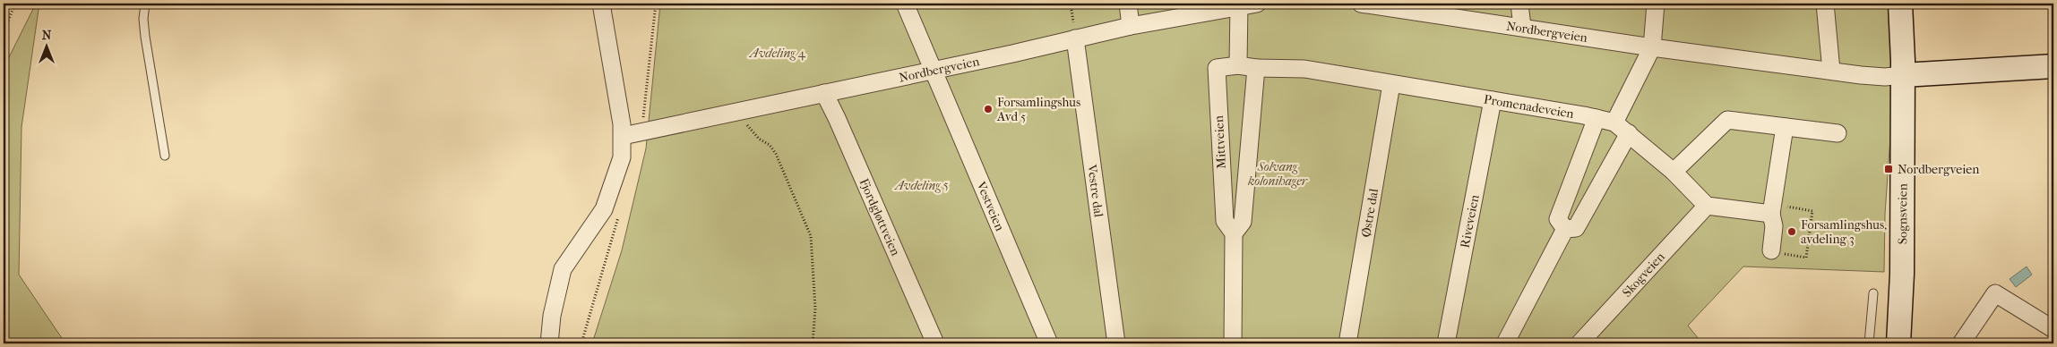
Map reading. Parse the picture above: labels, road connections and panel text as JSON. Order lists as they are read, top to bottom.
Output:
{
  "streets": {
    "main road": ["Nordbergveien", "Sognsveien"],
    "street": [
      "Promenadeveien",
      "Mittveien",
      "Vestre dal",
      "Vestveien",
      "Østre dal",
      "Fjordgløttveien",
      "Riveveien",
      "Skogveien"
    ]
  },
  "crossings": [
    ["Nordbergveien", "Vestre dal"],
    ["Nordbergveien", "Vestveien"],
    ["Nordbergveien", "Sognsveien"],
    ["Nordbergveien", "Fjordgløttveien"],
    ["Promenadeveien", "Mittveien"],
    ["Promenadeveien", "Østre dal"],
    ["Promenadeveien", "Riveveien"],
    ["Promenadeveien", "Skogveien"]
  ],
  "parks": ["Avdeling 4", "Solvang kolonihager", "Avdeling 5"],
  "places": {
    "other": ["Forsamlingshus Avd 5", "Forsamlingshus, avdeling 3"],
    "transit": ["Nordbergveien"]
  },
  "north": "top"
}
